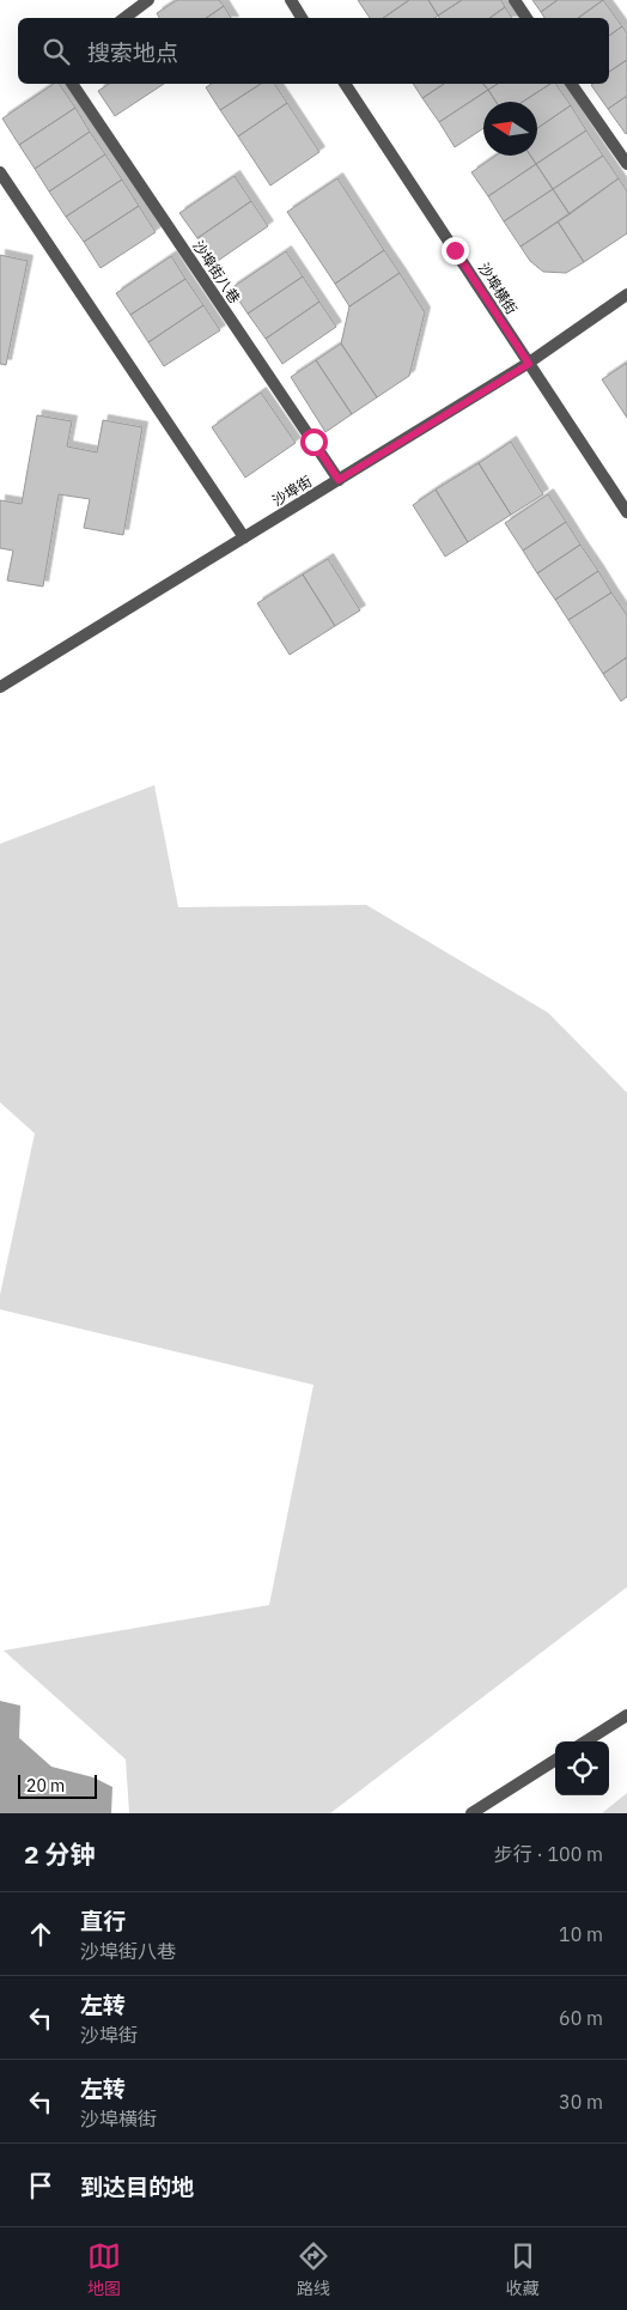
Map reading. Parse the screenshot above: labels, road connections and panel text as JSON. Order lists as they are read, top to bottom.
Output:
{
  "streets": {
    "street": ["沙埠街八巷", "沙埠横街", "沙埠街"]
  },
  "crossings": [
    ["沙埠街八巷", "沙埠街"],
    ["沙埠横街", "沙埠街"]
  ],
  "scale_bar": "20 m",
  "north": "left",
  "page": {
    "search": "搜索地点",
    "scale": "20 m",
    "heading": ["2 分钟", "步行 · 100 m"],
    "list": [
      ["直行", "沙埠街八巷", "10 m"],
      ["左转", "沙埠街", "60 m"],
      ["左转", "沙埠横街", "30 m"],
      "到达目的地"
    ],
    "nav": ["地图", "路线", "收藏"]
  }
}
